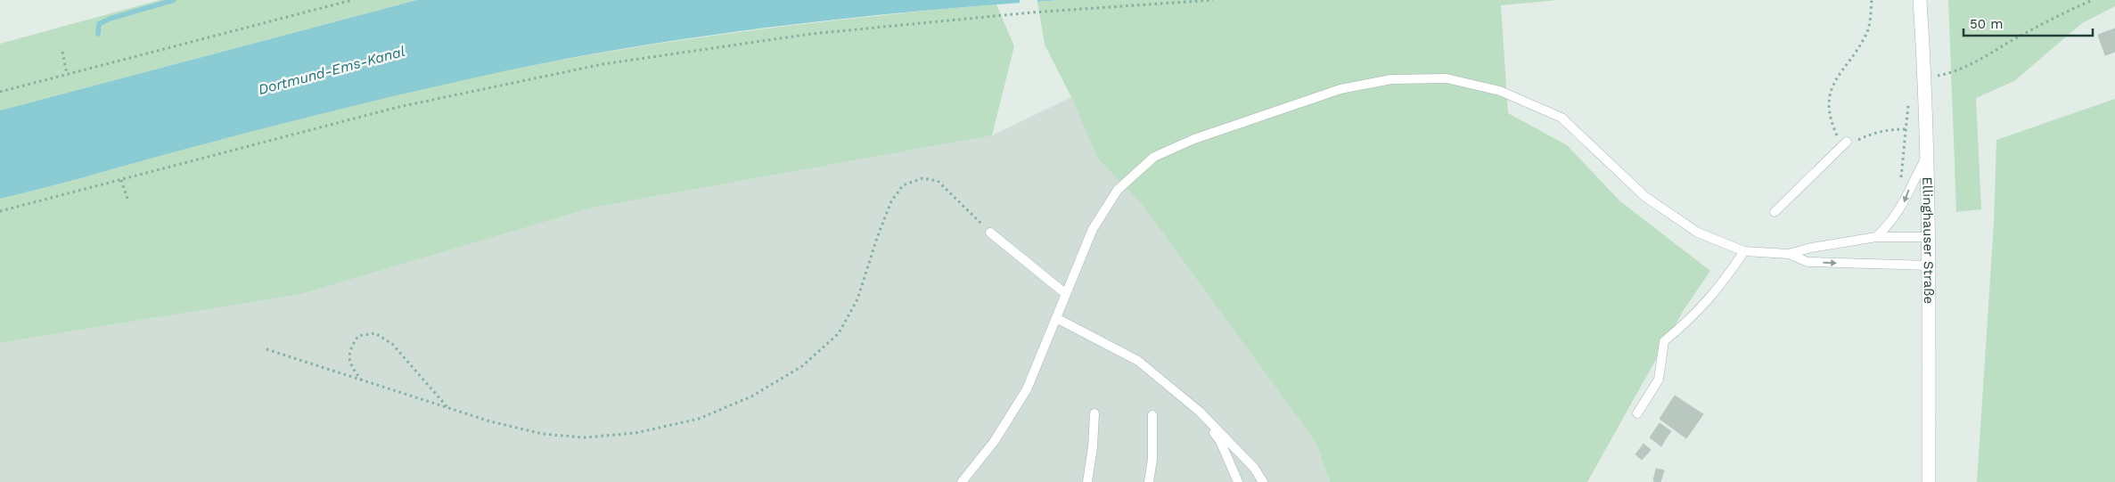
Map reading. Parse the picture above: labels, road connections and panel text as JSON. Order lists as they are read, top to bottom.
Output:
{
  "streets": {
    "main road": ["Ellinghauser Straße"]
  },
  "water": ["Dortmund-Ems-Kanal"],
  "scale_bar": "50 m"
}
